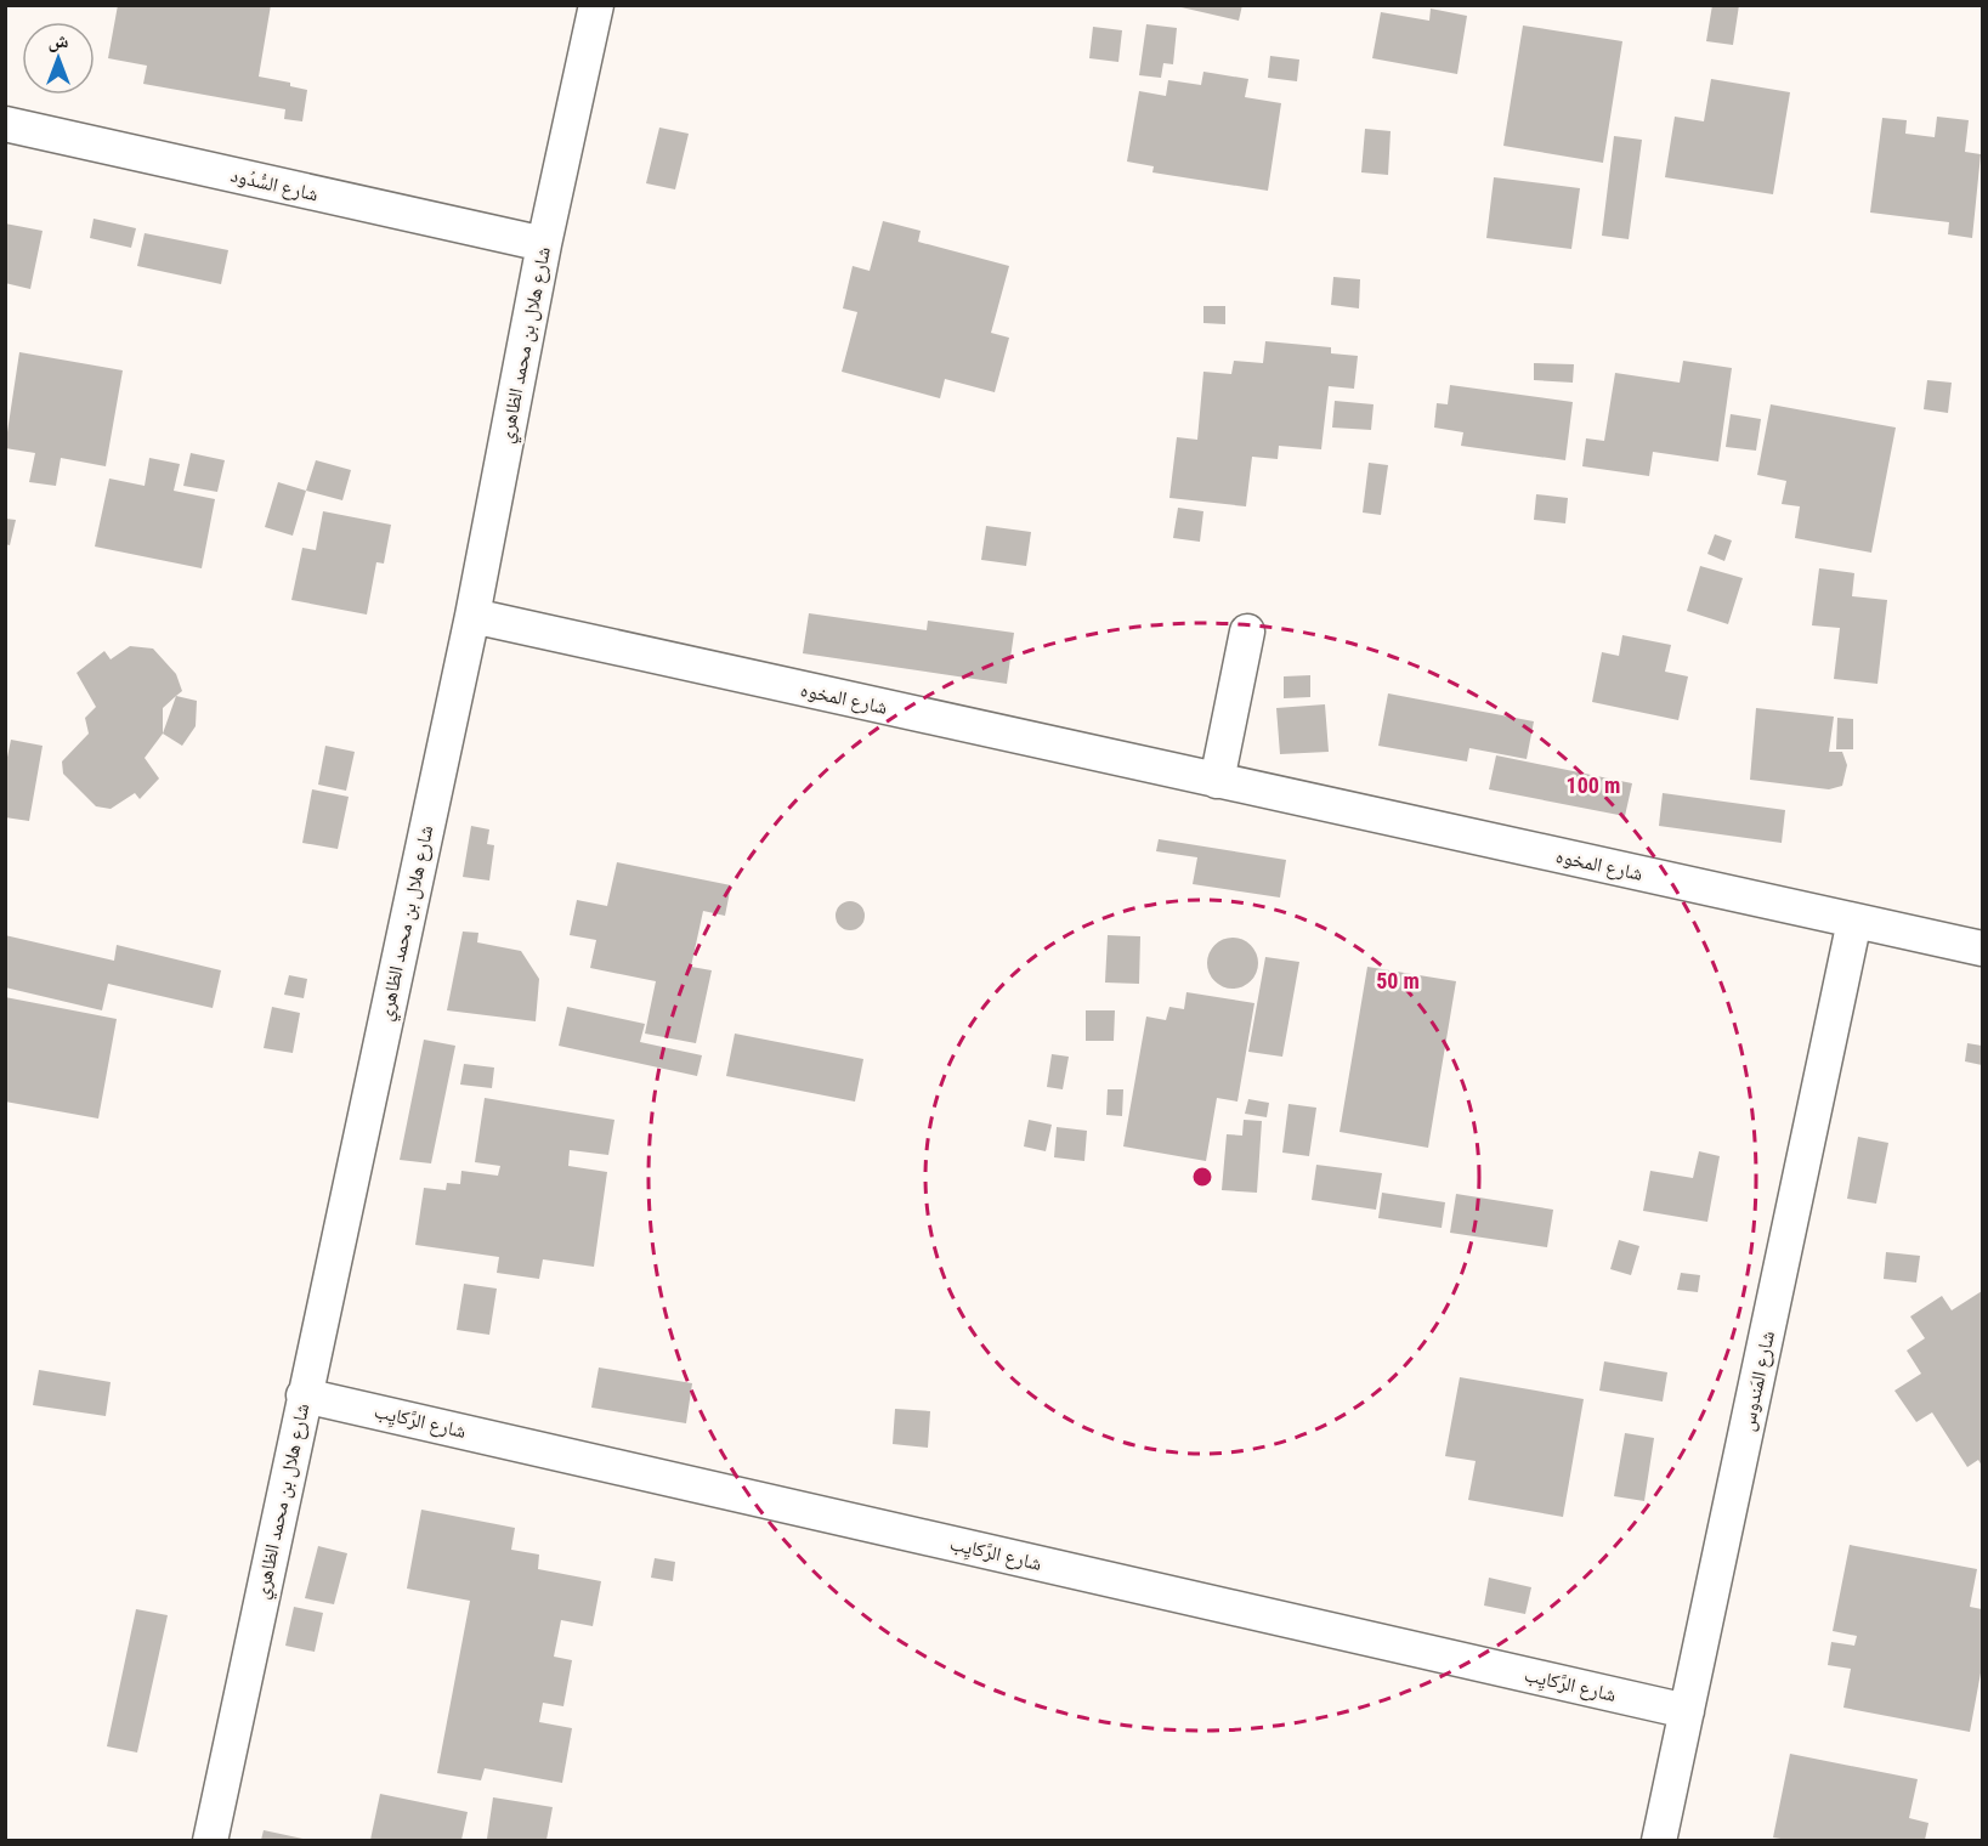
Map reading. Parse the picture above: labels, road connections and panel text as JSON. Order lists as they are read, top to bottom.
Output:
{
  "streets": {
    "street": [
      "شارع السُّدُود",
      "شارع هلال بن محمد الظاهري",
      "شارع المخوه",
      "شارع المَندوس",
      "شارع الرَّكايِب"
    ]
  },
  "crossings": [
    ["شارع السُّدُود", "شارع هلال بن محمد الظاهري"],
    ["شارع هلال بن محمد الظاهري", "شارع المخوه"],
    ["شارع هلال بن محمد الظاهري", "شارع الرَّكايِب"],
    ["شارع المخوه", "شارع المَندوس"],
    ["شارع المَندوس", "شارع الرَّكايِب"]
  ],
  "north": "top",
  "rings": ["100 m", "50 m"]
}
